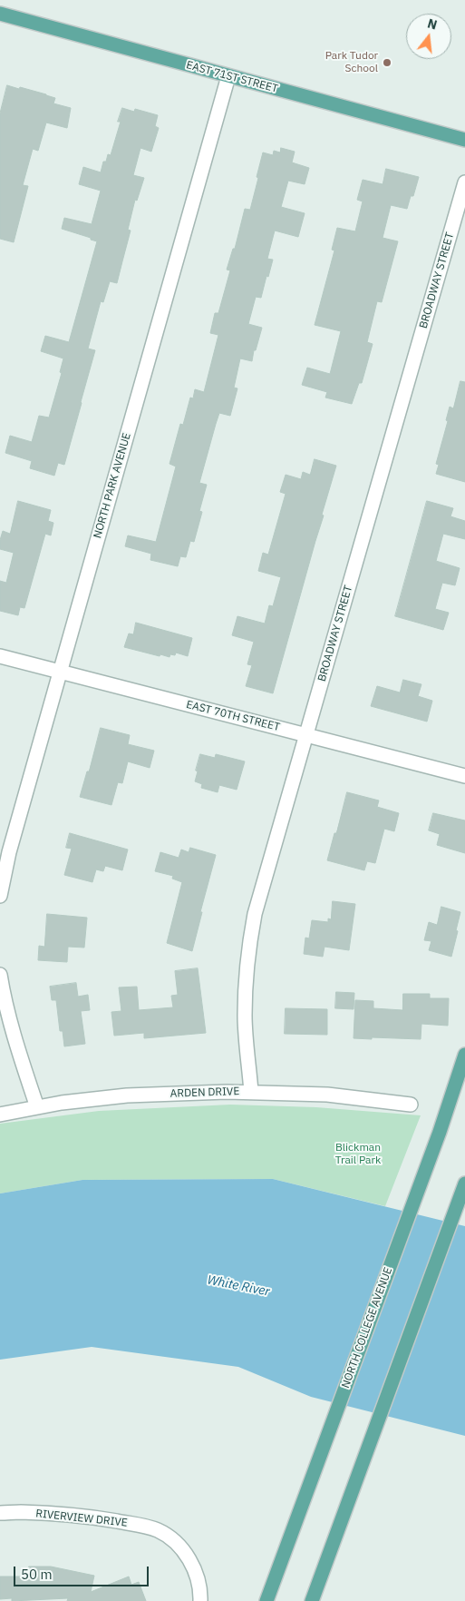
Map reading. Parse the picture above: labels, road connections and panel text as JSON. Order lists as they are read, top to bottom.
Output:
{
  "streets": {
    "main road": ["EAST 71ST STREET", "NORTH COLLEGE AVENUE"],
    "street": [
      "BROADWAY STREET",
      "NORTH PARK AVENUE",
      "EAST 70TH STREET",
      "ARDEN DRIVE",
      "RIVERVIEW DRIVE"
    ]
  },
  "crossings": [
    ["EAST 71ST STREET", "NORTH PARK AVENUE"],
    ["BROADWAY STREET", "EAST 70TH STREET"],
    ["BROADWAY STREET", "ARDEN DRIVE"],
    ["NORTH PARK AVENUE", "EAST 70TH STREET"]
  ],
  "water": ["White River"],
  "parks": ["Blickman Trail Park"],
  "places": ["Park Tudor School"],
  "scale_bar": "50 m",
  "north": "top"
}
